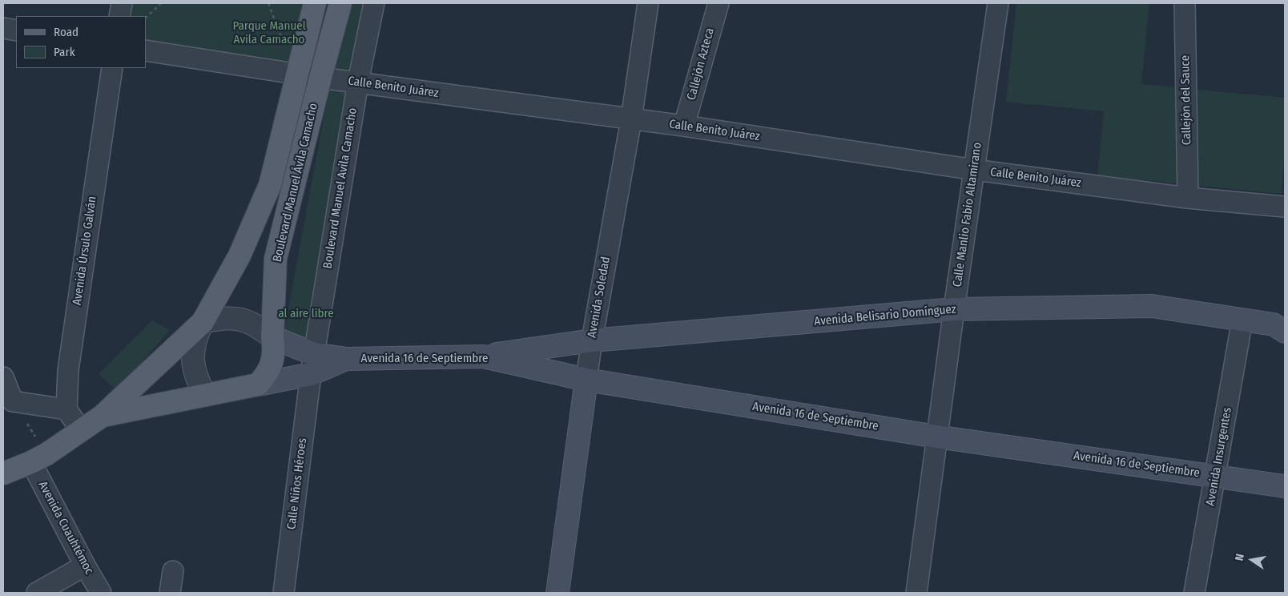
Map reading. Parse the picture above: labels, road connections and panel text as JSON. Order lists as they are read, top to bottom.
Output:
{
  "streets": {
    "main road": [
      "Boulevard Manuel Ávila Camacho",
      "Avenida Soledad",
      "Avenida Belisario Domínguez",
      "Avenida 16 de Septiembre"
    ],
    "street": [
      "Callejón Azteca",
      "Calle Benito Juárez",
      "Callejón del Sauce",
      "Boulevard Manuel Avila Camacho",
      "Calle Manlio Fabio Altamirano",
      "Avenida Úrsulo Galván",
      "Avenida Insurgentes",
      "Calle Niños Héroes",
      "Avenida Cuauhtémoc"
    ]
  },
  "crossings": [
    ["Callejón Azteca", "Calle Benito Juárez"],
    ["Calle Benito Juárez", "Callejón del Sauce"],
    ["Calle Benito Juárez", "Boulevard Manuel Ávila Camacho"],
    ["Calle Benito Juárez", "Boulevard Manuel Avila Camacho"],
    ["Calle Benito Juárez", "Calle Manlio Fabio Altamirano"],
    ["Calle Benito Juárez", "Avenida Soledad"],
    ["Boulevard Manuel Ávila Camacho", "Avenida 16 de Septiembre"],
    ["Boulevard Manuel Ávila Camacho", "Avenida Cuauhtémoc"],
    ["Boulevard Manuel Avila Camacho", "Avenida 16 de Septiembre"],
    ["Boulevard Manuel Avila Camacho", "Calle Niños Héroes"],
    ["Calle Manlio Fabio Altamirano", "Avenida Belisario Domínguez"],
    ["Calle Manlio Fabio Altamirano", "Avenida 16 de Septiembre"],
    ["Avenida Soledad", "Avenida Belisario Domínguez"],
    ["Avenida Soledad", "Avenida 16 de Septiembre"],
    ["Avenida Belisario Domínguez", "Avenida 16 de Septiembre"],
    ["Avenida Belisario Domínguez", "Avenida Insurgentes"],
    ["Avenida 16 de Septiembre", "Avenida Insurgentes"],
    ["Avenida 16 de Septiembre", "Calle Niños Héroes"]
  ],
  "parks": ["Parque Manuel Avila Camacho", "al aire libre"],
  "legend": ["Road", "Park"],
  "north": "left"
}
